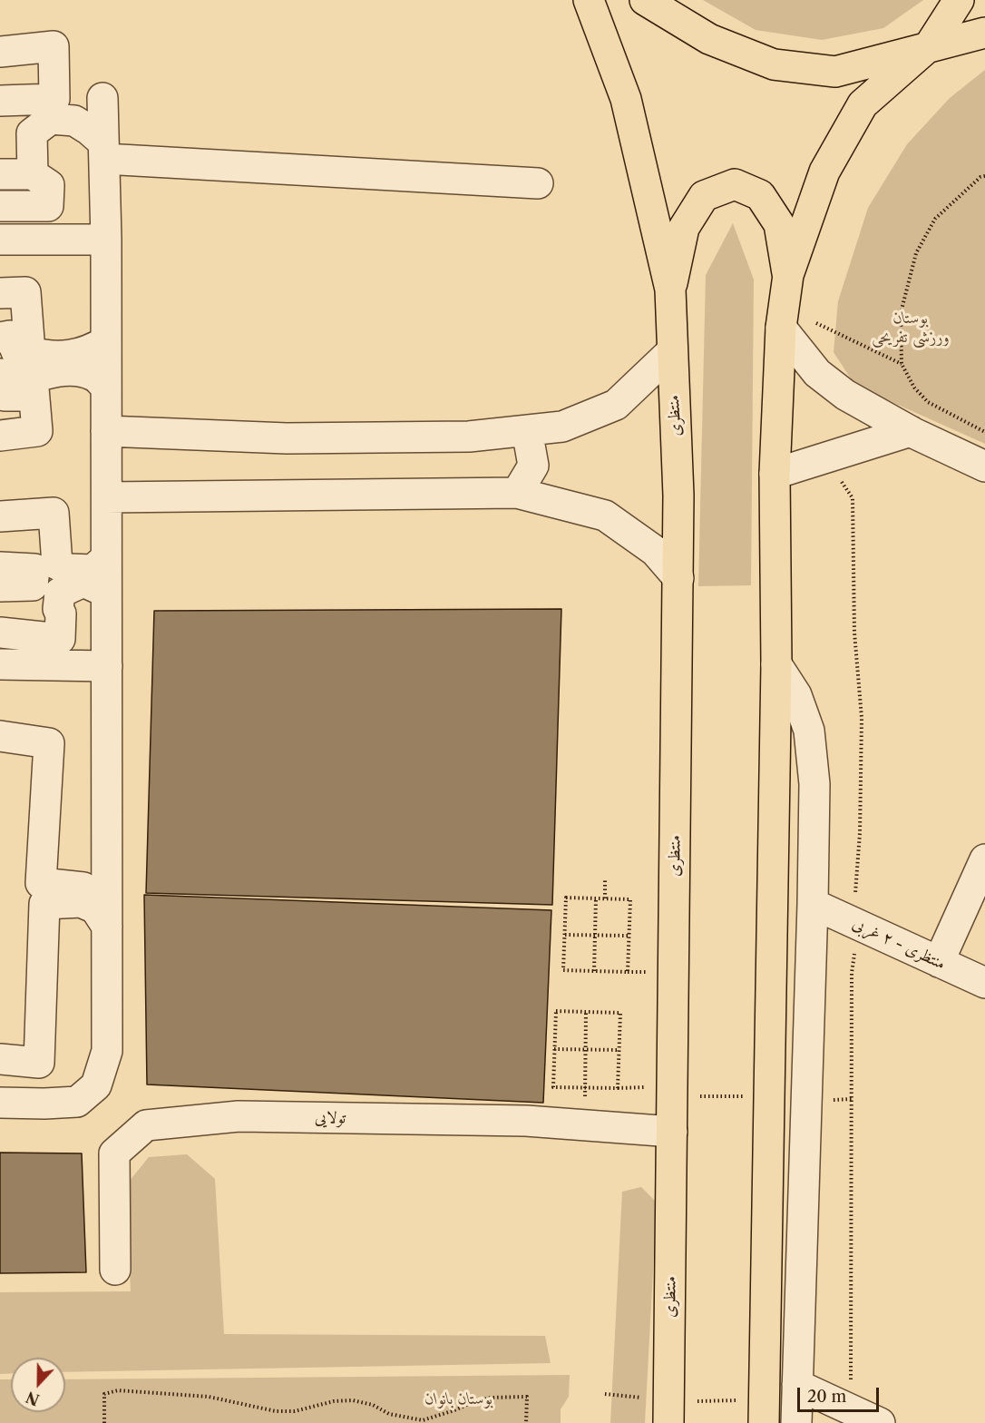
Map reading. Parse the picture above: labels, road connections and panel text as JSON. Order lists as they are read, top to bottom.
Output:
{
  "streets": {
    "main road": ["منتظری"],
    "street": ["منتظری - ۲ غربی", "تولایی"]
  },
  "crossings": [
    ["منتظری", "تولایی"]
  ],
  "parks": ["بوستان ورزشی تفریحی", "بوستان بانوان"],
  "scale_bar": "20 m",
  "north": "bottom"
}
